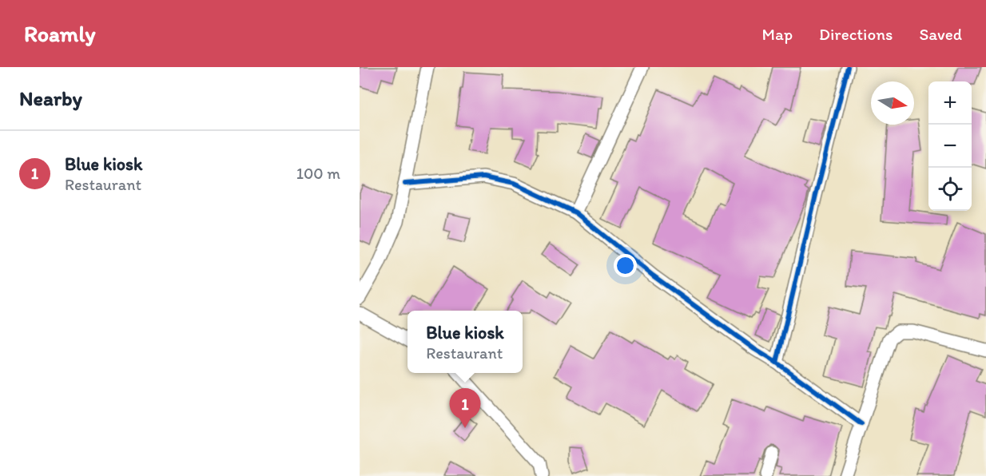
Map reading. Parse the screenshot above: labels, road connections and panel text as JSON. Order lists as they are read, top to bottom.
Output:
{
  "north": "right",
  "page": {
    "header": "Roamly",
    "nav": ["Map", "Directions", "Saved"],
    "heading": "Nearby",
    "map_buttons": ["+", "−"],
    "list": [
      {
        "mark": "1",
        "name": "Blue kiosk",
        "note": "Restaurant",
        "value": "100 m"
      }
    ],
    "popup": ["Blue kiosk", "Restaurant"],
    "pins": "1"
  }
}
